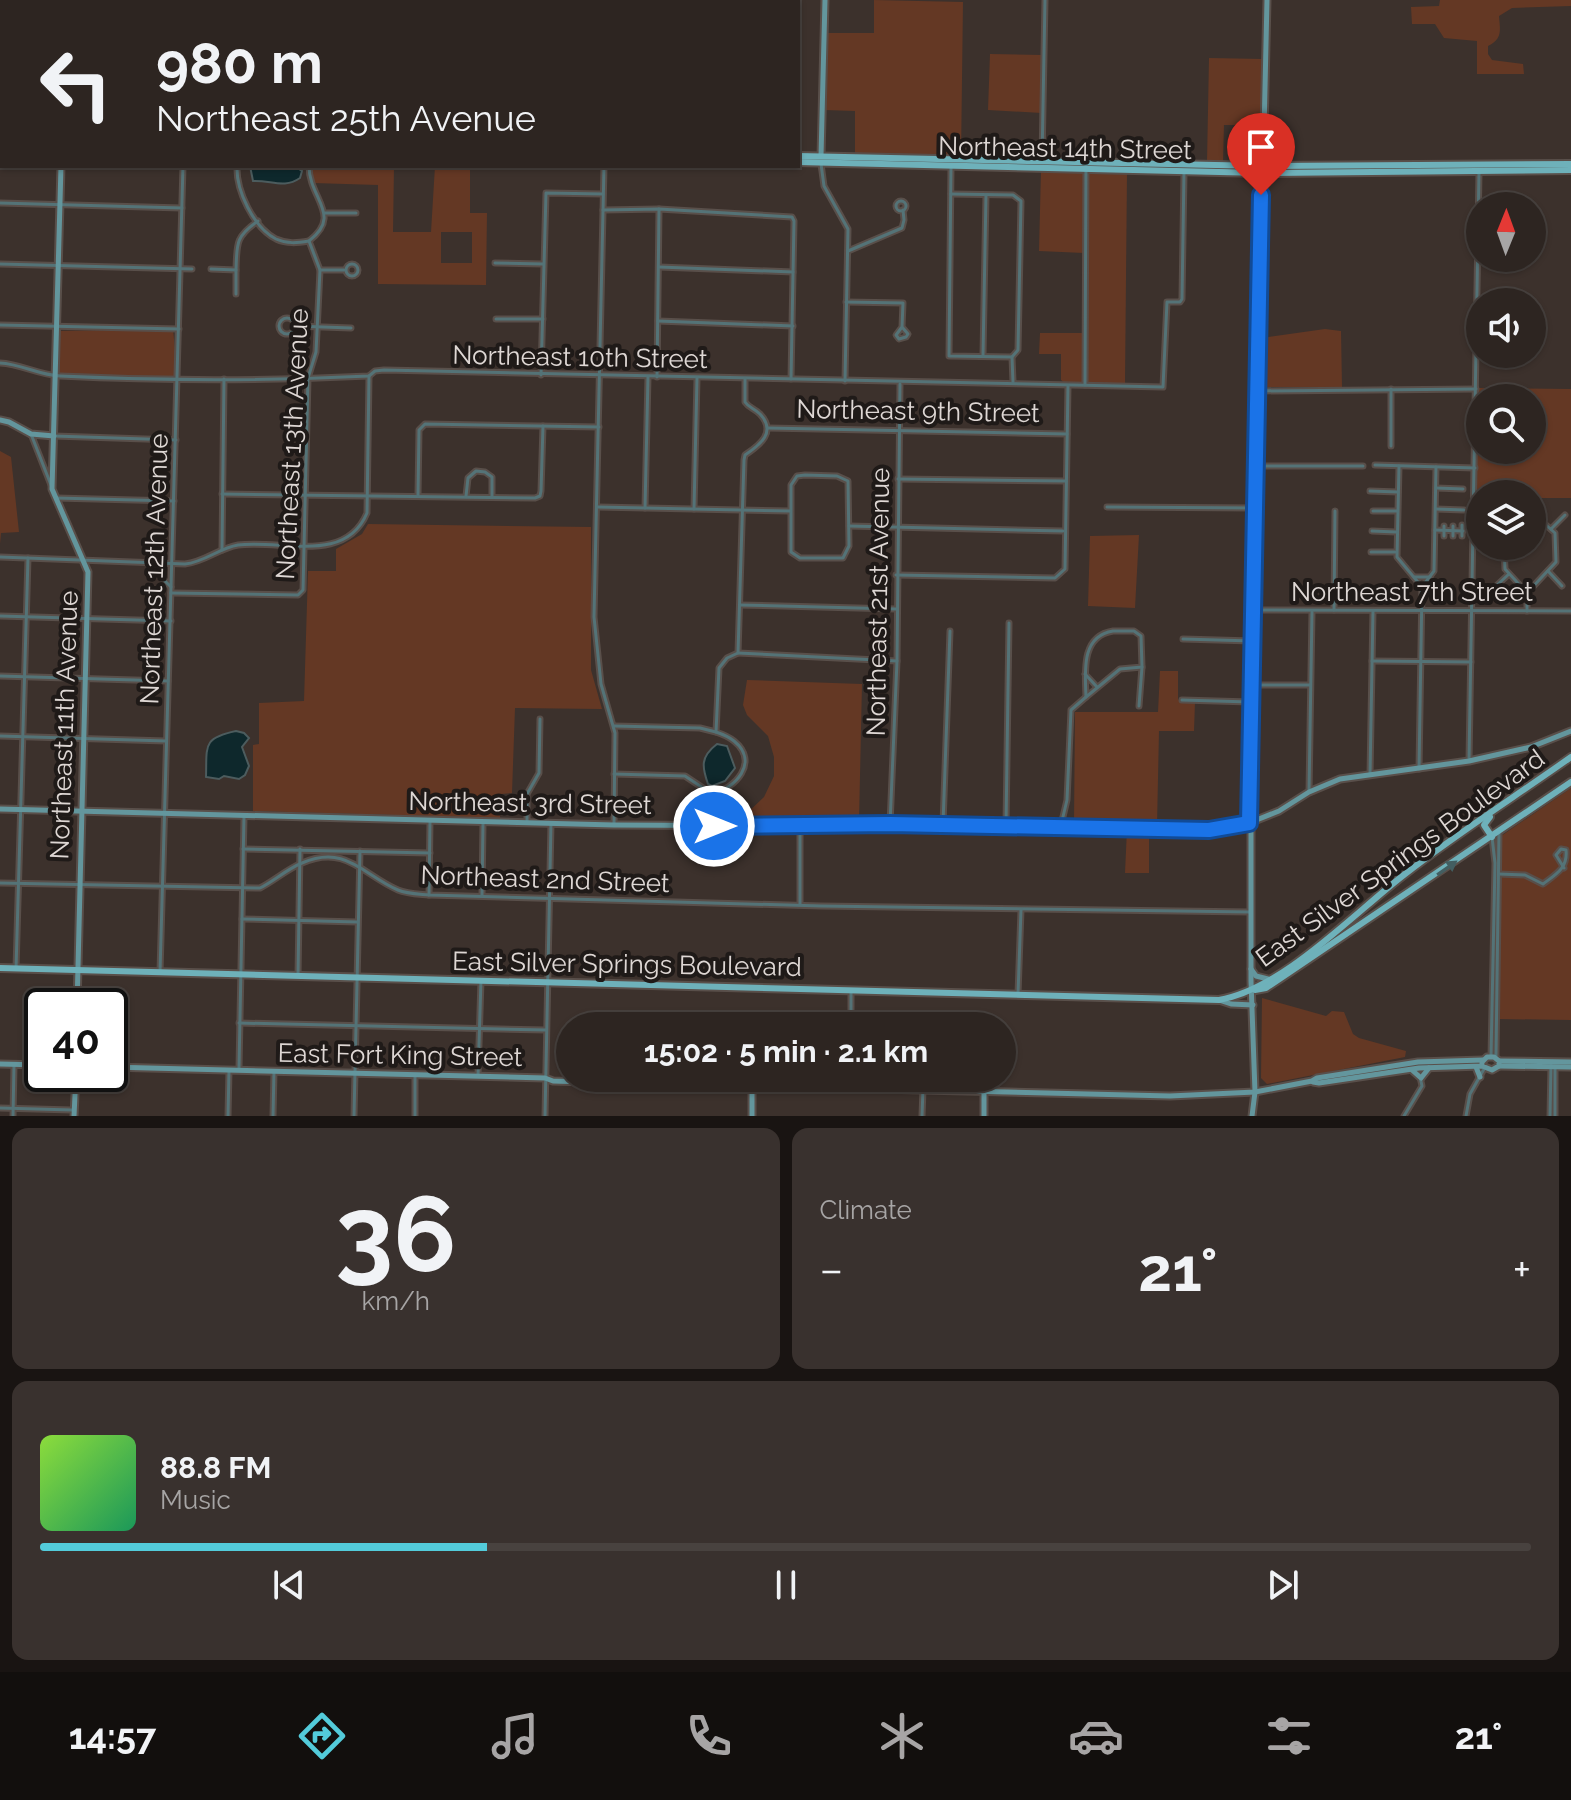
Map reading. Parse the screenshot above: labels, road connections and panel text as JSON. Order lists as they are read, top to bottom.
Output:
{
  "streets": {
    "main road": ["Northeast 14th Street", "East Silver Springs Boulevard"],
    "street": [
      "Northeast 10th Street",
      "Northeast 9th Street",
      "Northeast 13th Avenue",
      "Northeast 12th Avenue",
      "Northeast 7th Street",
      "Northeast 21st Avenue",
      "Northeast 11th Avenue",
      "Northeast 3rd Street",
      "Northeast 2nd Street",
      "East Fort King Street"
    ]
  },
  "crossings": [
    ["Northeast 14th Street", "Northeast 10th Street"],
    ["Northeast 10th Street", "Northeast 13th Avenue"],
    ["Northeast 10th Street", "Northeast 12th Avenue"],
    ["Northeast 10th Street", "Northeast 21st Avenue"],
    ["Northeast 10th Street", "Northeast 11th Avenue"],
    ["Northeast 9th Street", "Northeast 21st Avenue"],
    ["Northeast 13th Avenue", "Northeast 12th Avenue"],
    ["Northeast 12th Avenue", "Northeast 3rd Street"],
    ["Northeast 12th Avenue", "East Silver Springs Boulevard"],
    ["Northeast 21st Avenue", "Northeast 3rd Street"],
    ["Northeast 11th Avenue", "Northeast 3rd Street"],
    ["Northeast 11th Avenue", "East Silver Springs Boulevard"]
  ],
  "north": "top",
  "page": {
    "turn": ["980 m", "Northeast 25th Avenue"],
    "limit": "40",
    "trip": "15:02 · 5 min · 2.1 km",
    "tile": [
      ["36", "km/h"],
      "Climate"
    ],
    "heat": ["−", "21°", "+"],
    "song": ["88.8 FM", "Music"],
    "tabs": ["14:57", "21°"]
  }
}
